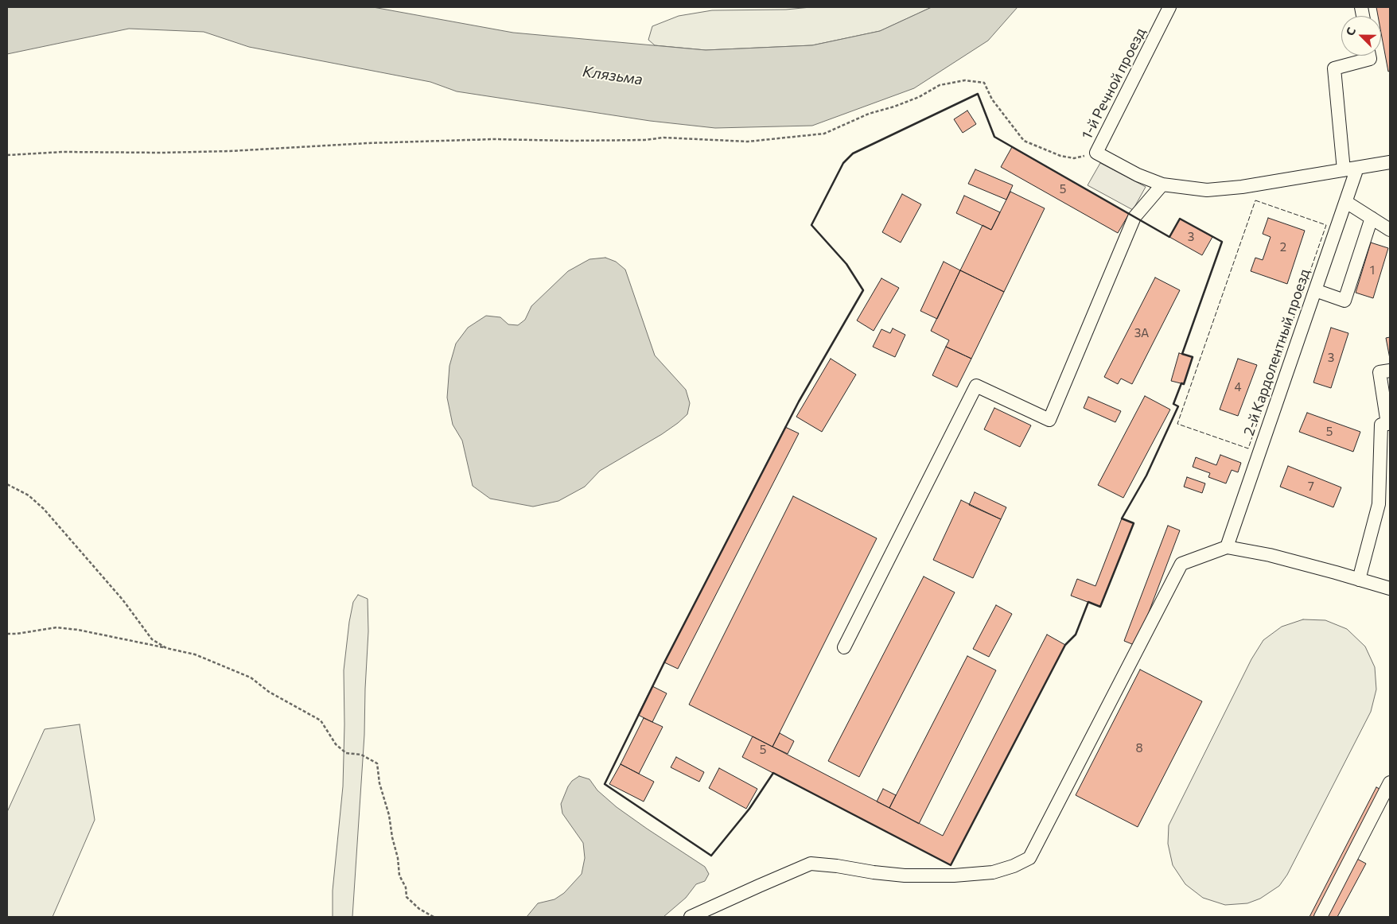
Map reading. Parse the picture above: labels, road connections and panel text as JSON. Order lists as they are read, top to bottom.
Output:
{
  "streets": {
    "street": ["1-й Речной проезд", "2-й Кардолентный проезд"]
  },
  "water": ["Клязьма"],
  "house_numbers": [
    "5",
    "3",
    "2",
    "1",
    "3А",
    "3",
    "4",
    "5",
    "7",
    "8",
    "5"
  ],
  "north": "top left"
}
